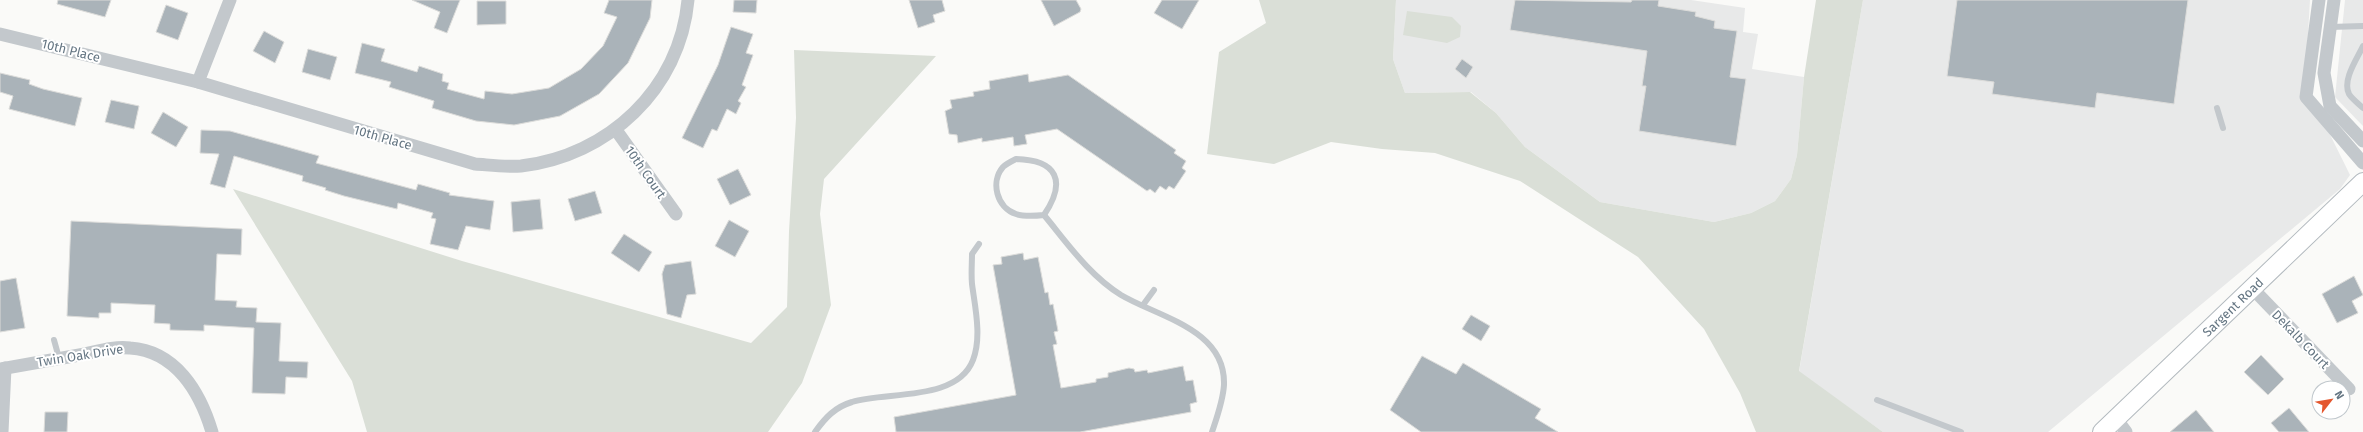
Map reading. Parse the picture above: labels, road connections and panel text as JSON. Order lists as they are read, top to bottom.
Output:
{
  "streets": {
    "main road": ["Sargent Road"],
    "street": [
      "10th Place",
      "10th Court",
      "Dekalb Court",
      "Twin Oak Drive"
    ]
  },
  "crossings": [
    ["10th Place", "10th Court"],
    ["Sargent Road", "Dekalb Court"]
  ],
  "north": "top right"
}
